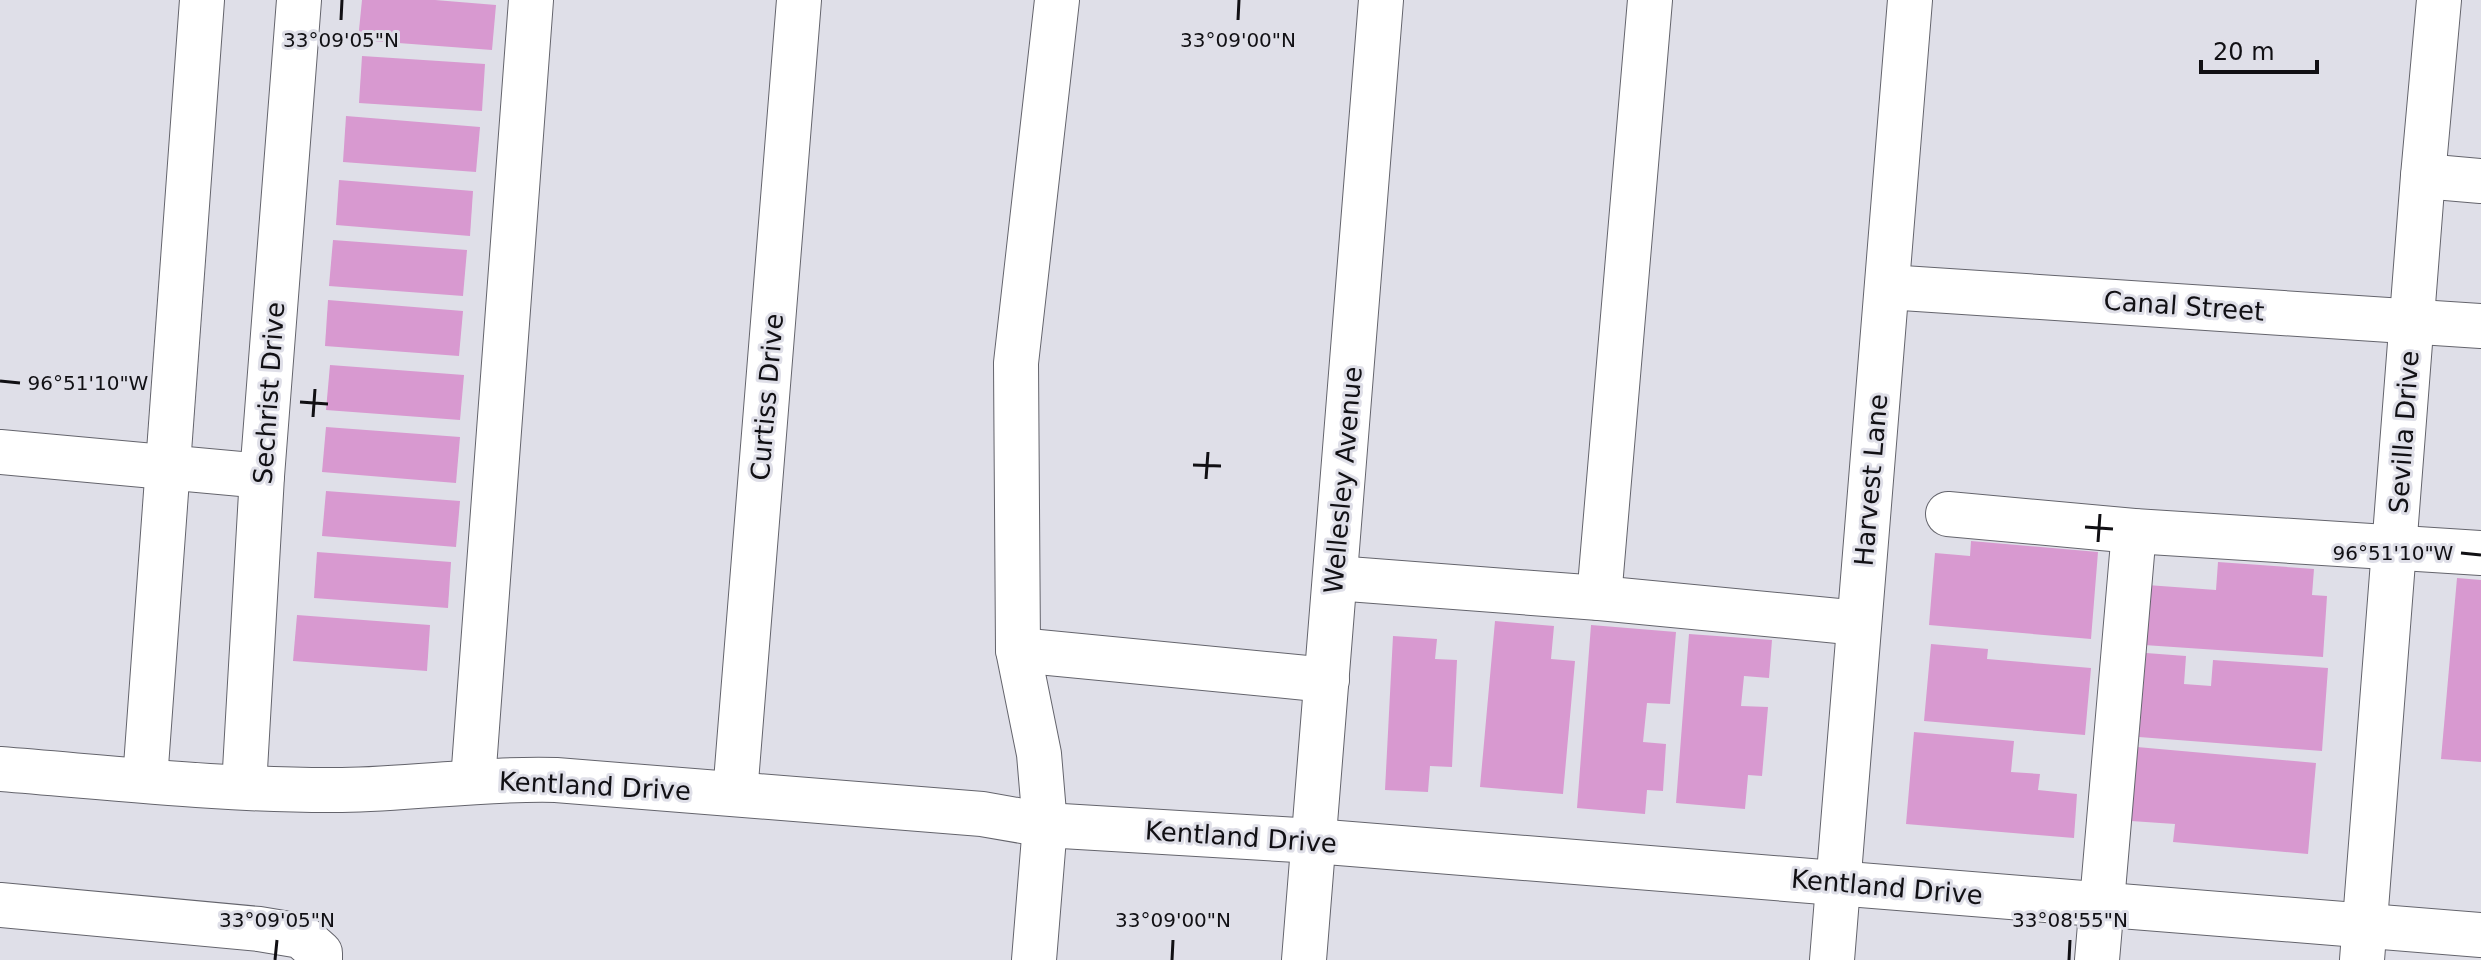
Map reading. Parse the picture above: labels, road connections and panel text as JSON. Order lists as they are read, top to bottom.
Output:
{
  "streets": {
    "street": [
      "Canal Street",
      "Sechrist Drive",
      "Curtiss Drive",
      "Sevilla Drive",
      "Wellesley Avenue",
      "Harvest Lane",
      "Kentland Drive"
    ]
  },
  "crossings": [
    ["Canal Street", "Sevilla Drive"],
    ["Canal Street", "Harvest Lane"],
    ["Sechrist Drive", "Kentland Drive"],
    ["Curtiss Drive", "Kentland Drive"],
    ["Sevilla Drive", "Kentland Drive"],
    ["Wellesley Avenue", "Kentland Drive"],
    ["Harvest Lane", "Kentland Drive"]
  ],
  "scale_bar": "20 m",
  "coordinates": [
    "33°09'05\"N",
    "33°09'00\"N",
    "96°51'10\"W",
    "33°08'55\"N"
  ]
}
